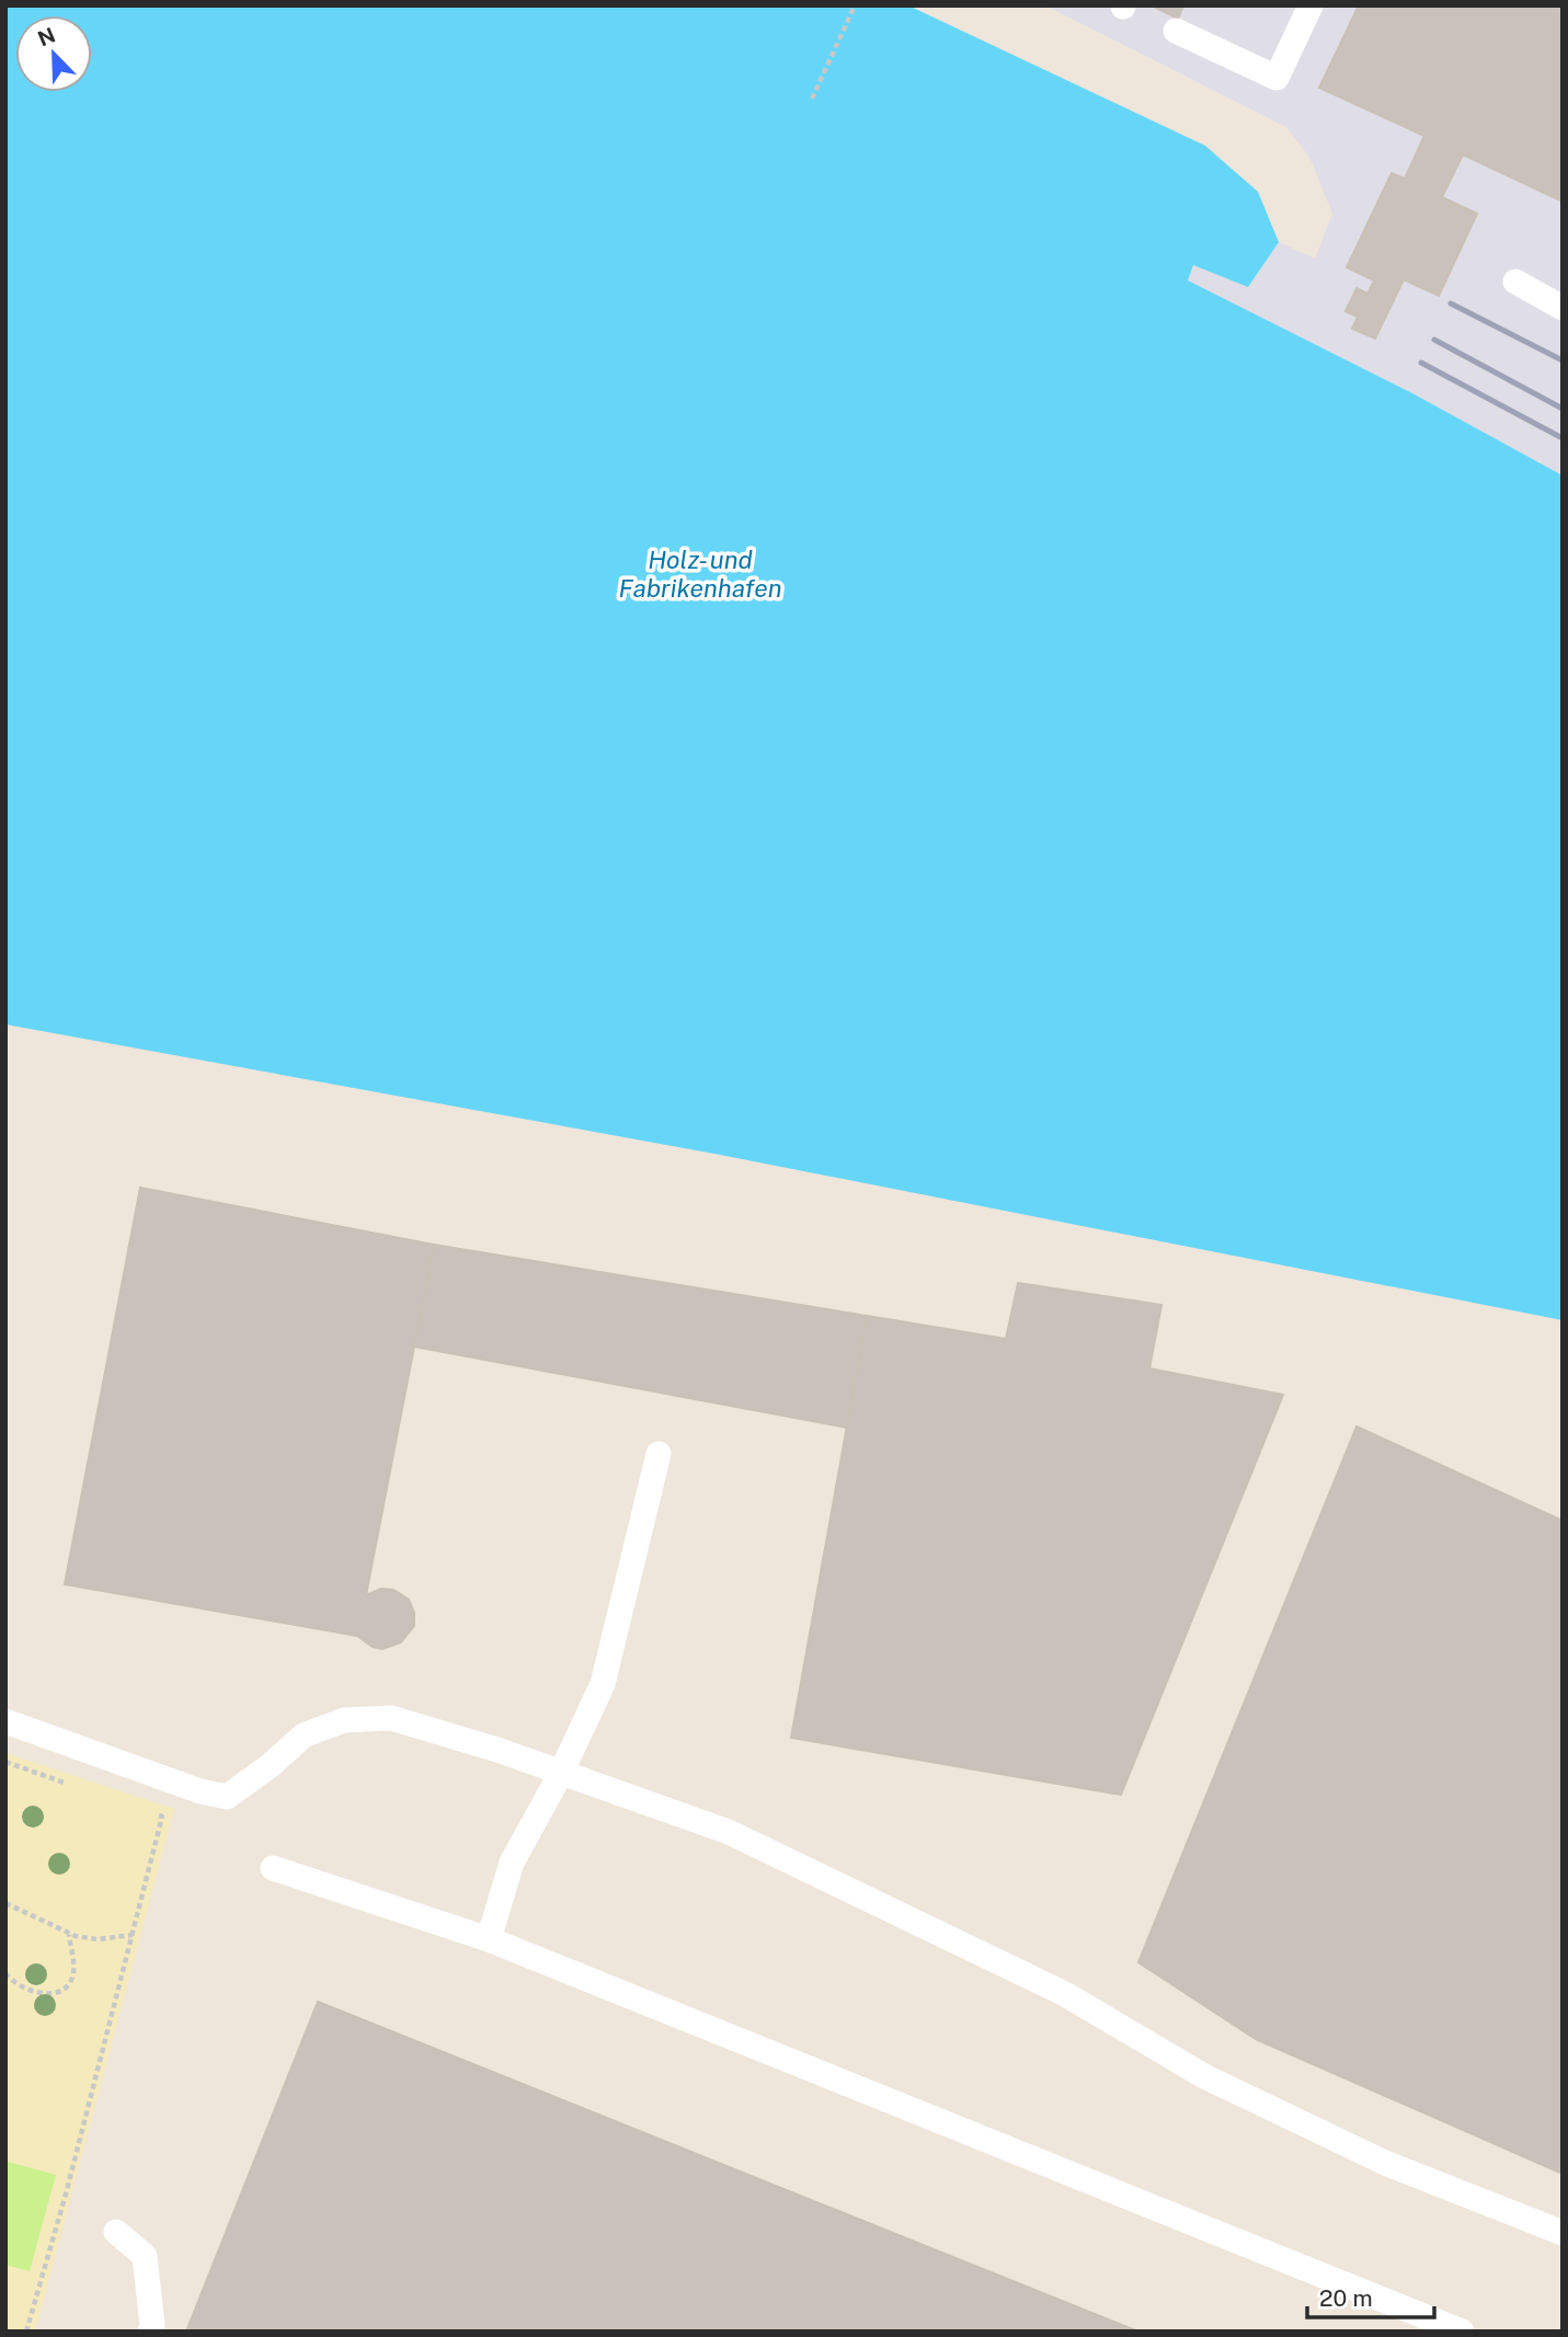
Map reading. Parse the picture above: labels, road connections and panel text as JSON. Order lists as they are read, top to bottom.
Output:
{
  "water": ["Holz- und Fabrikenhafen"],
  "scale_bar": "20 m",
  "north": "top left"
}
